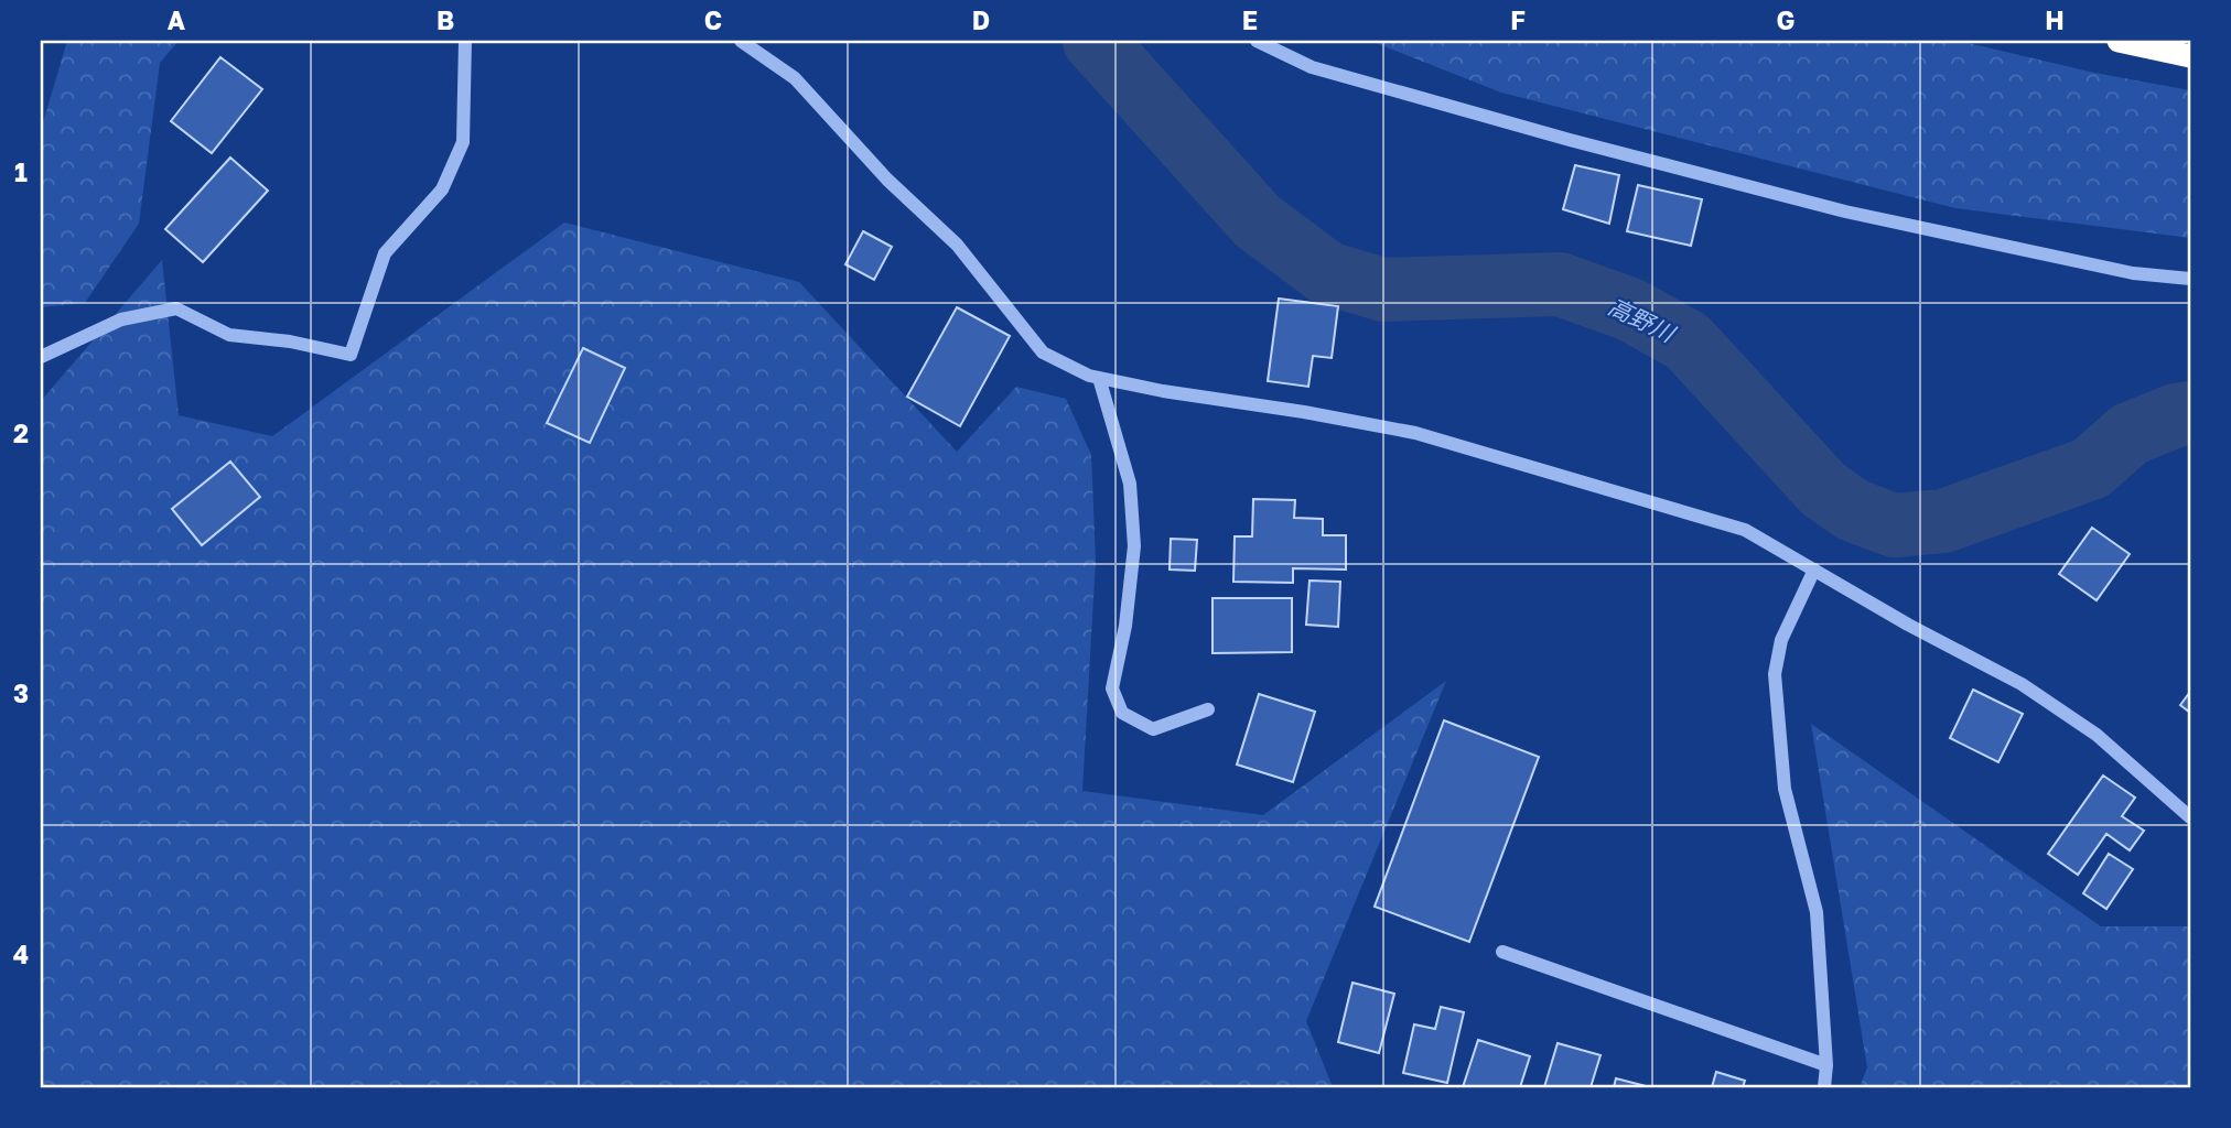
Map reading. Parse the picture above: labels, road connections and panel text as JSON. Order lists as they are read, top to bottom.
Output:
{
  "water": ["高野川"],
  "grid": {
    "columns": [
      "A",
      "B",
      "C",
      "D",
      "E",
      "F",
      "G",
      "H"
    ],
    "rows": [
      "1",
      "2",
      "3",
      "4"
    ]
  }
}
